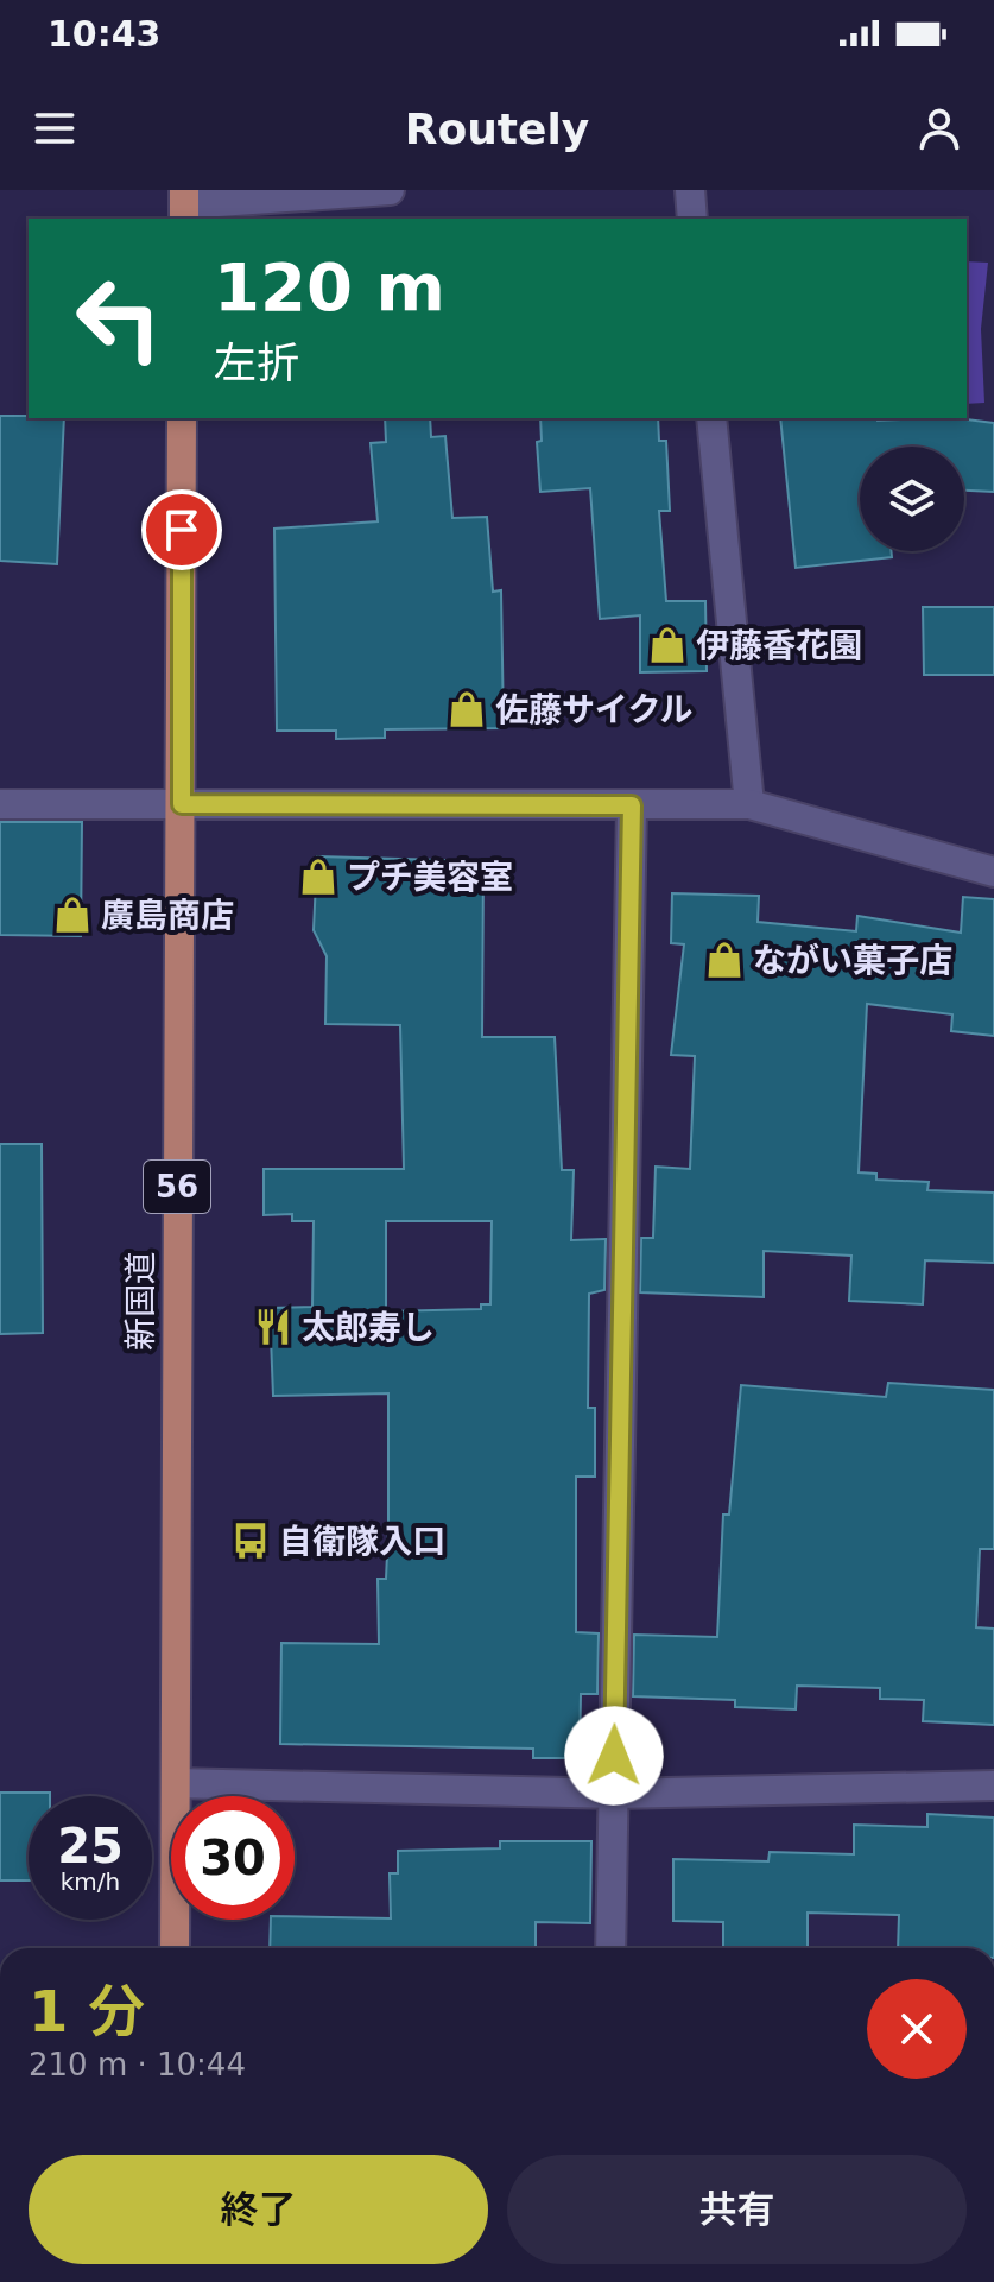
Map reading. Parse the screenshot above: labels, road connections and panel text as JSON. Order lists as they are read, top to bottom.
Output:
{
  "streets": {
    "main road": ["56", "新国道"]
  },
  "places": {
    "shop": [
      "伊藤香花園",
      "佐藤サイクル",
      "プチ美容室",
      "廣島商店",
      "ながい菓子店"
    ],
    "restaurant": ["太郎寿し"],
    "bus stop": ["自衛隊入口"]
  },
  "page": {
    "status": "10:43",
    "header": "Routely",
    "turn": ["120 m", "左折"],
    "speed": "25 km/h",
    "limit": "30",
    "heading": ["1 分", "210 m · 10:44"],
    "buttons": ["終了", "共有"]
  }
}
